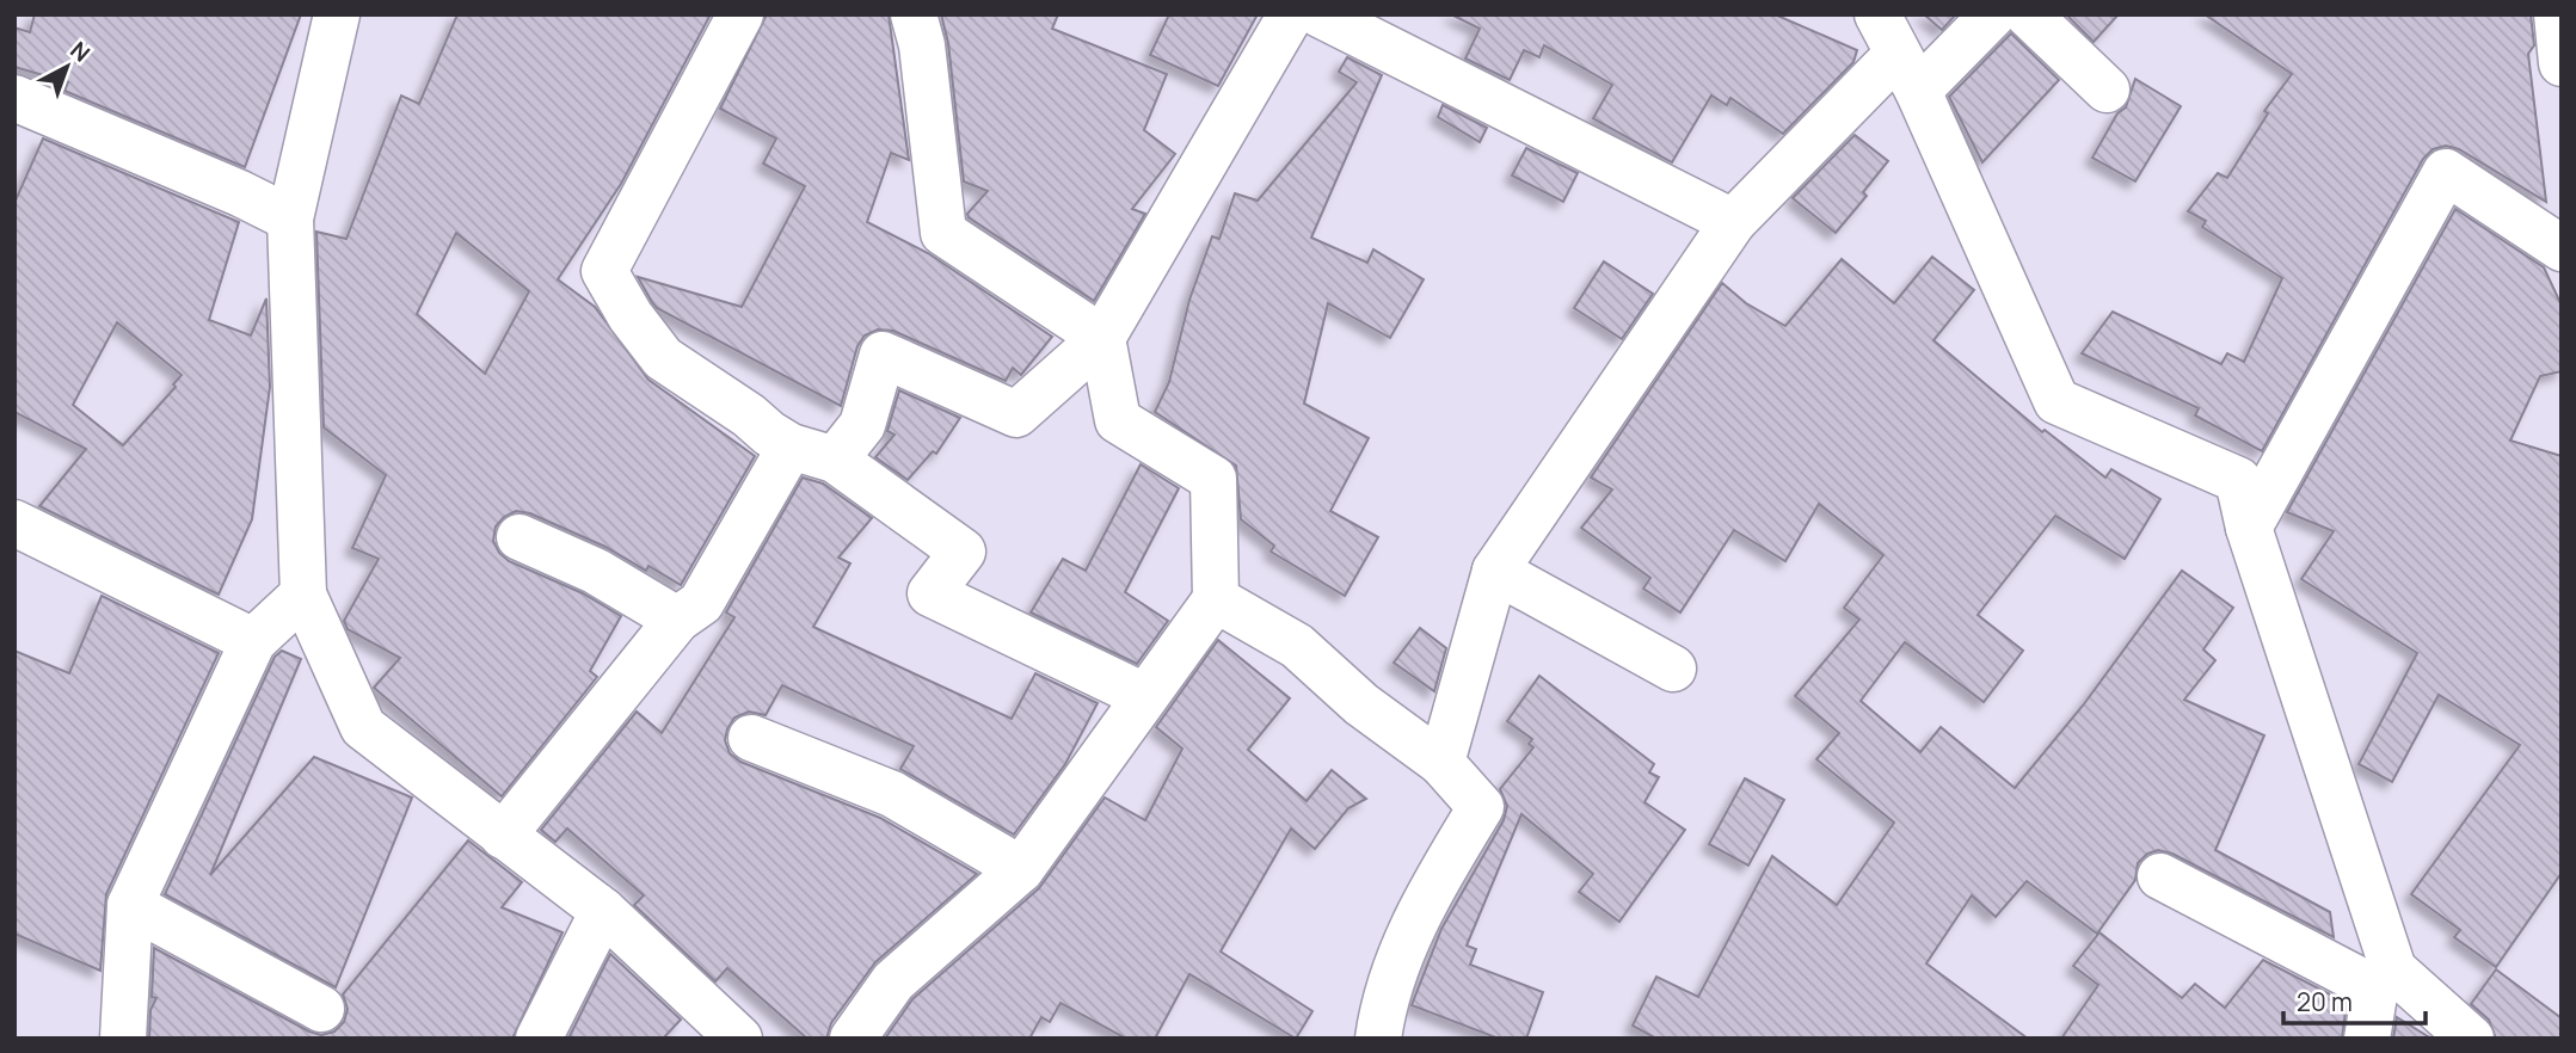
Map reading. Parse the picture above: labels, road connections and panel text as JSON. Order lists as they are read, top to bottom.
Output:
{
  "scale_bar": "20 m",
  "north": "top right"
}
